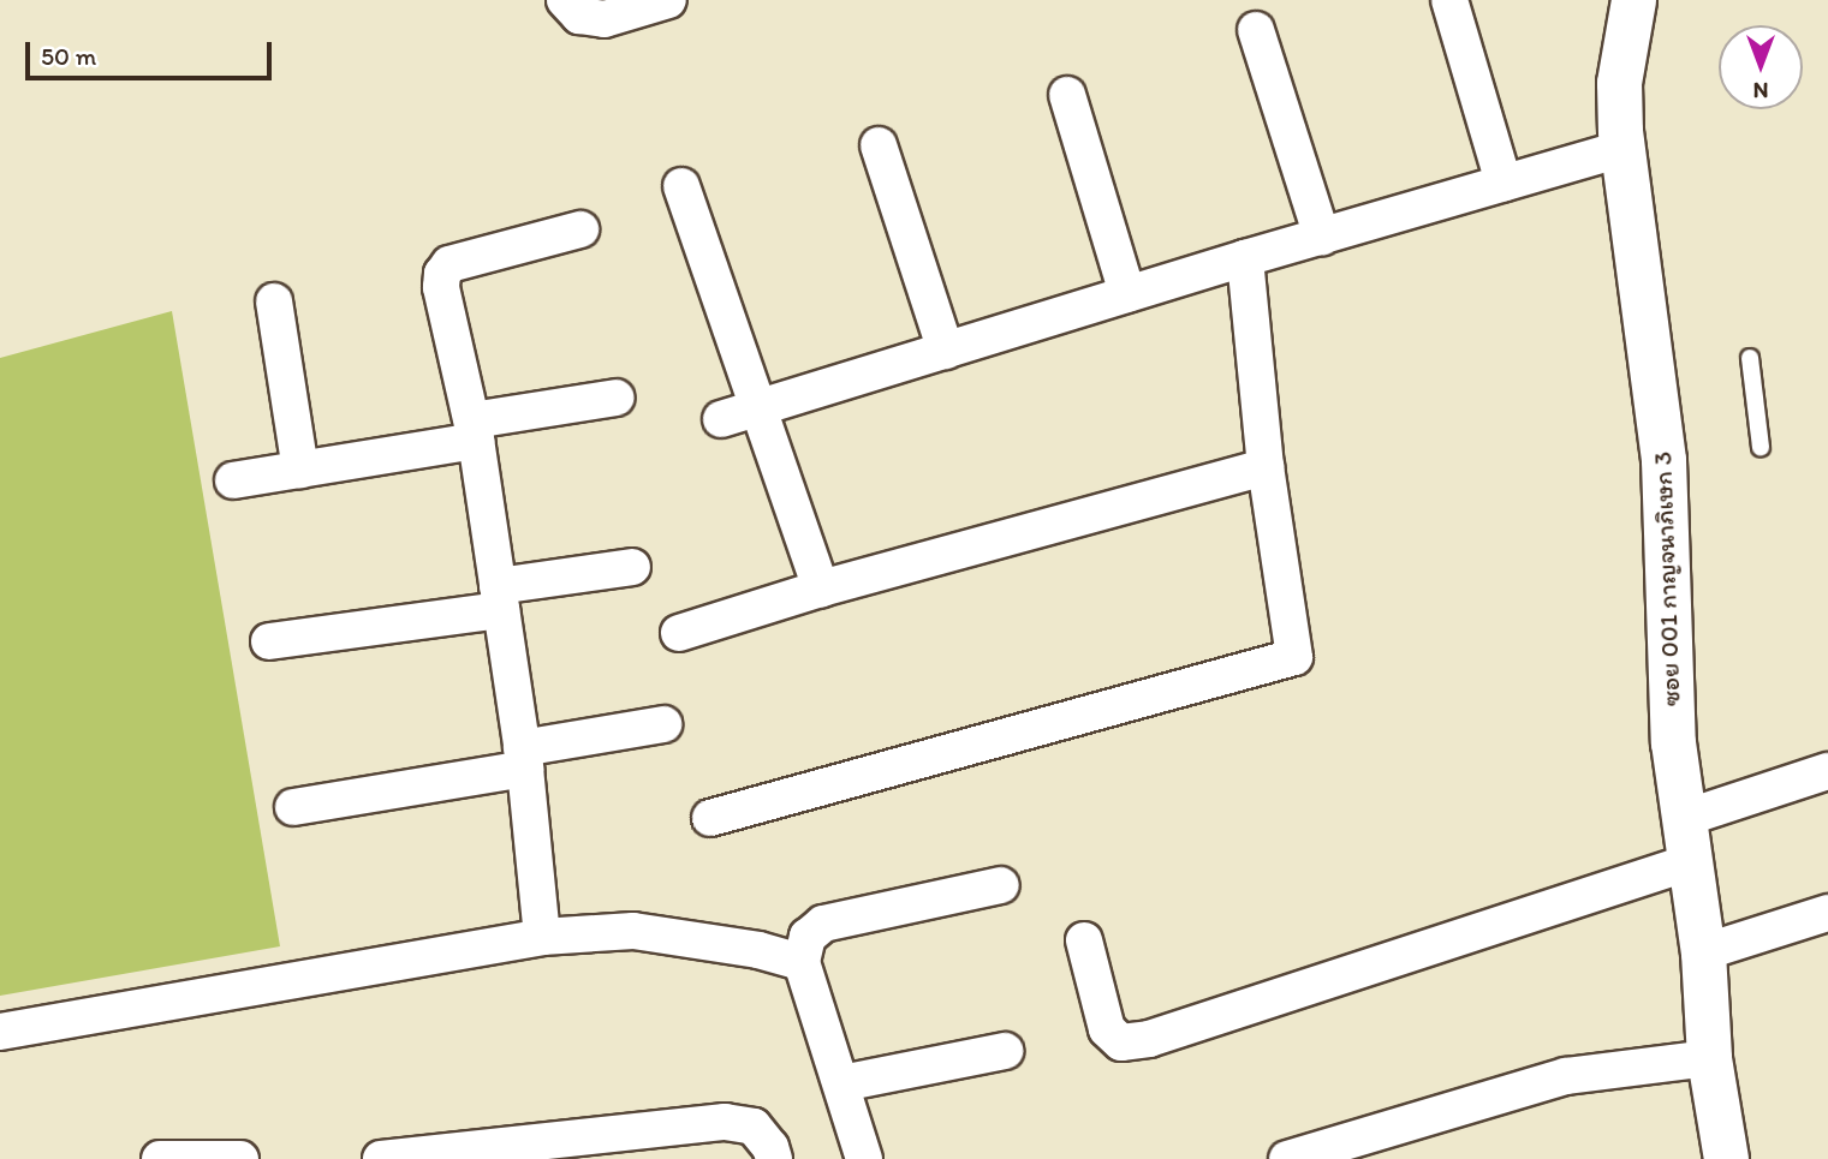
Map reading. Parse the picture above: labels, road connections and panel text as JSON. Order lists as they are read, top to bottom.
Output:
{
  "streets": {
    "street": ["ซอย 001 กาญจนาภิเษก 3"]
  },
  "scale_bar": "50 m",
  "north": "bottom"
}
